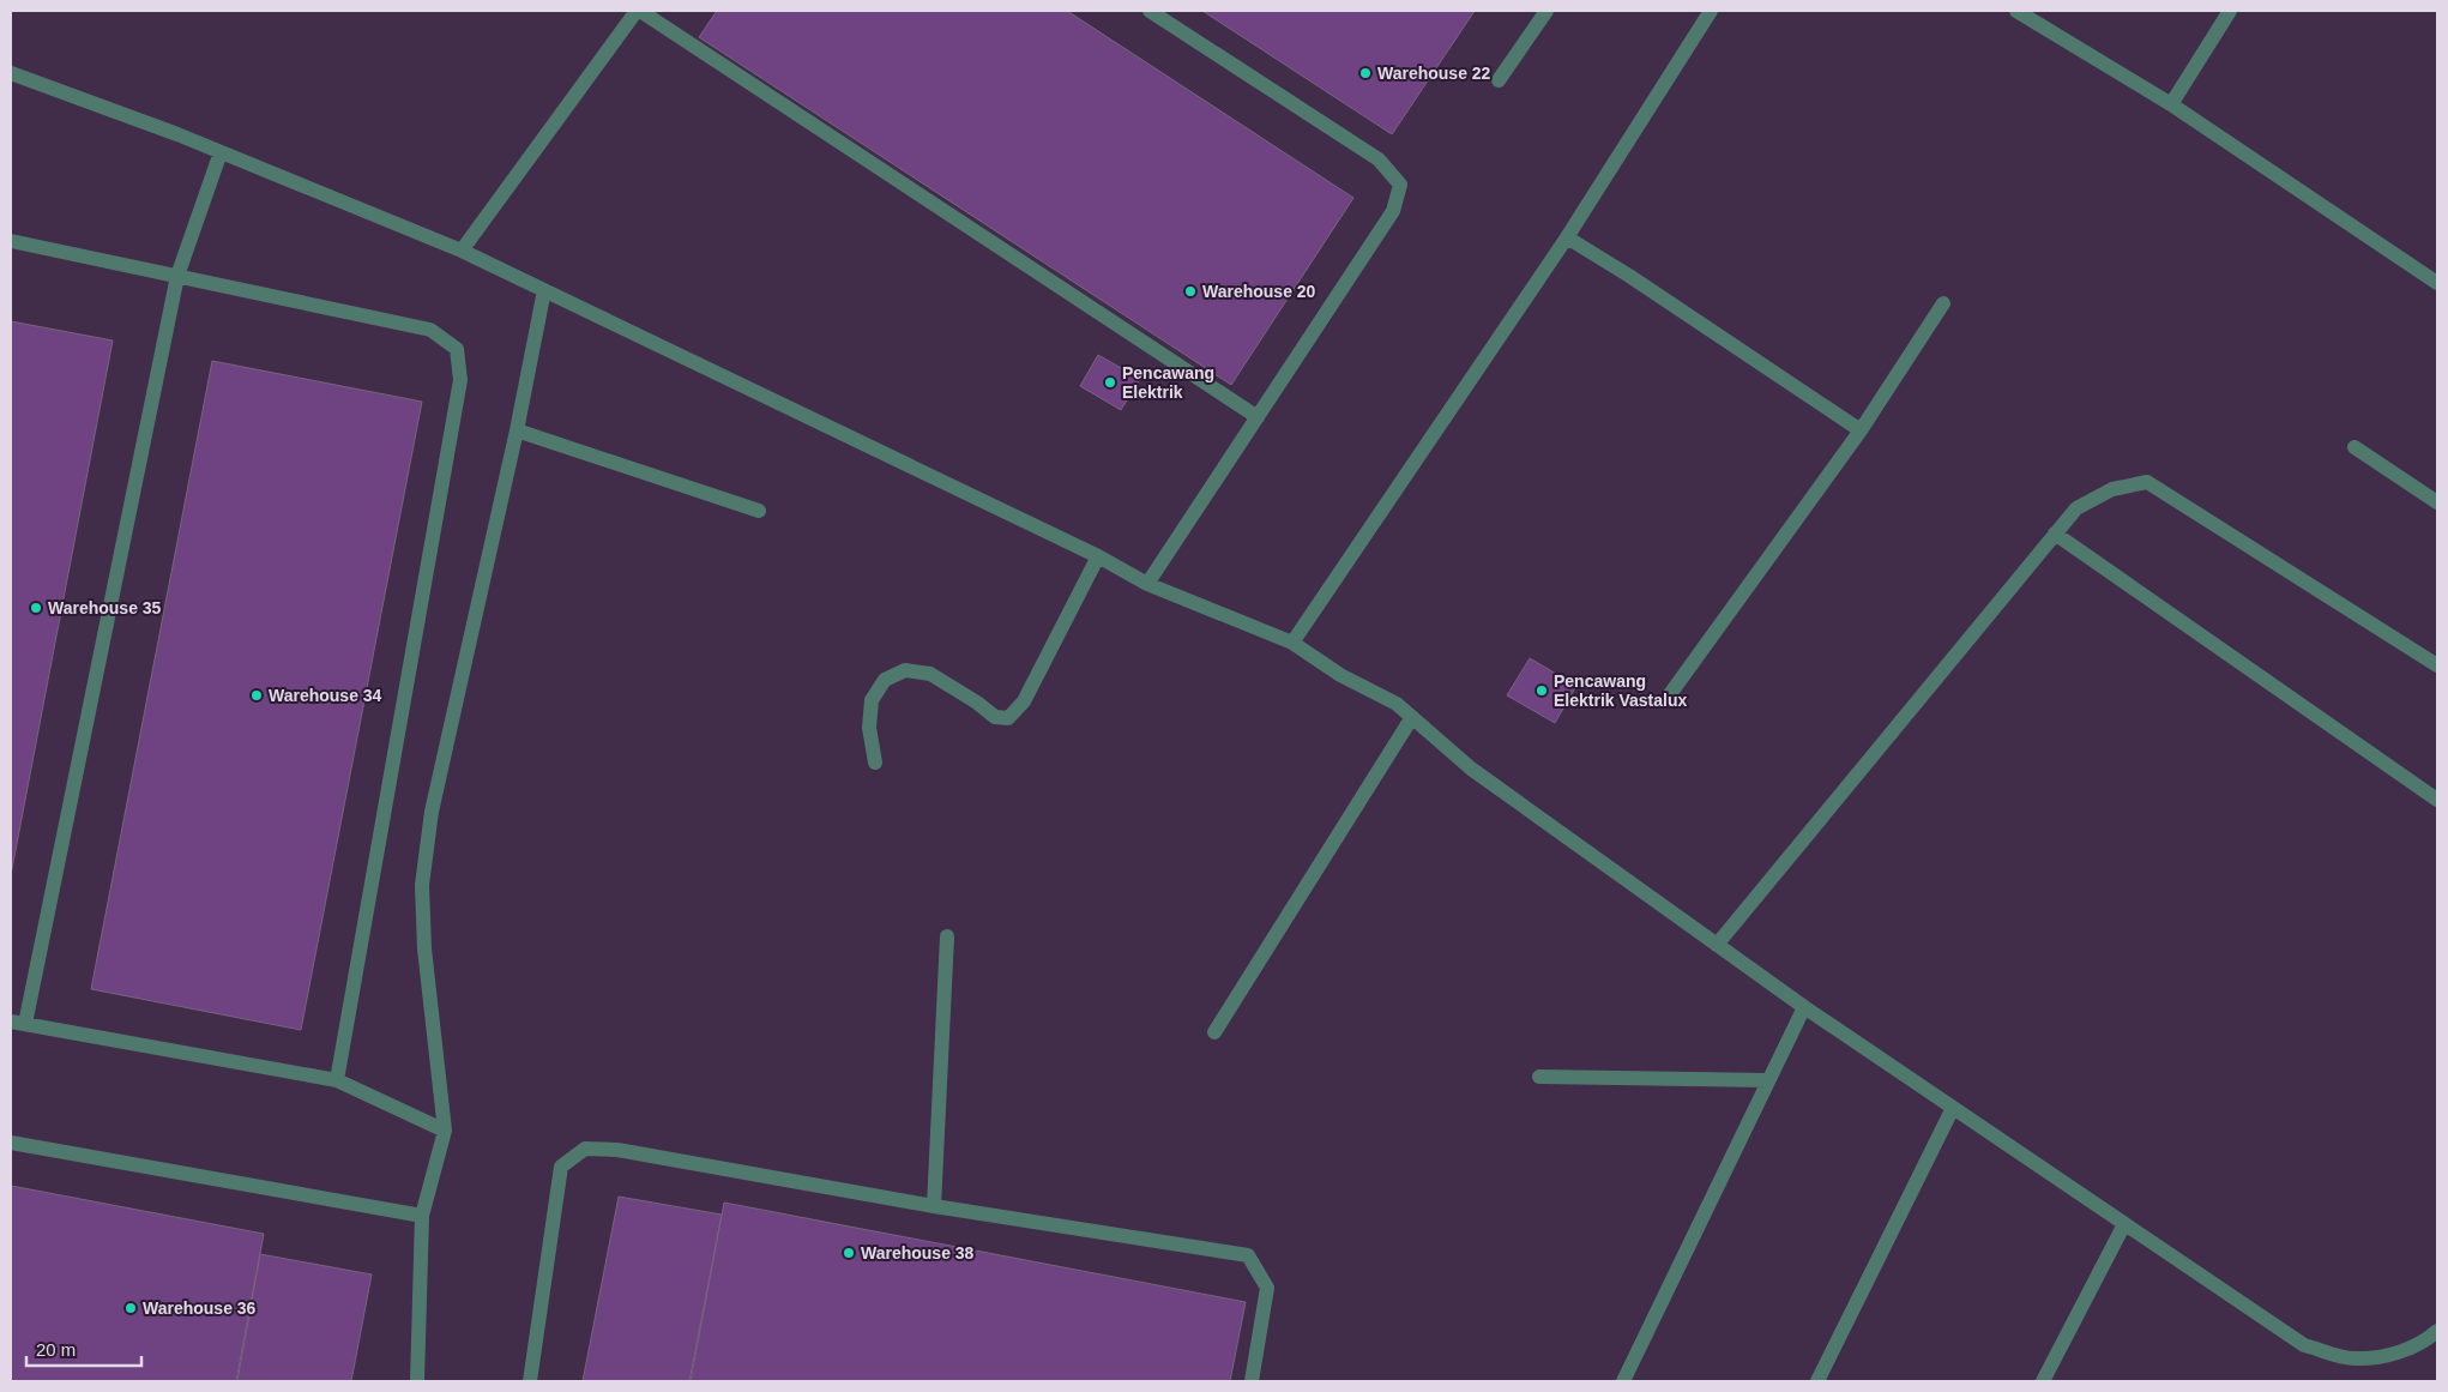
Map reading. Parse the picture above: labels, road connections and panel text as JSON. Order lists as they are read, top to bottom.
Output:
{
  "places": [
    "Warehouse 22",
    "Warehouse 20",
    "Pencawang Elektrik",
    "Warehouse 35",
    "Pencawang Elektrik Vastalux",
    "Warehouse 34",
    "Warehouse 38",
    "Warehouse 36"
  ],
  "scale_bar": "20 m"
}
